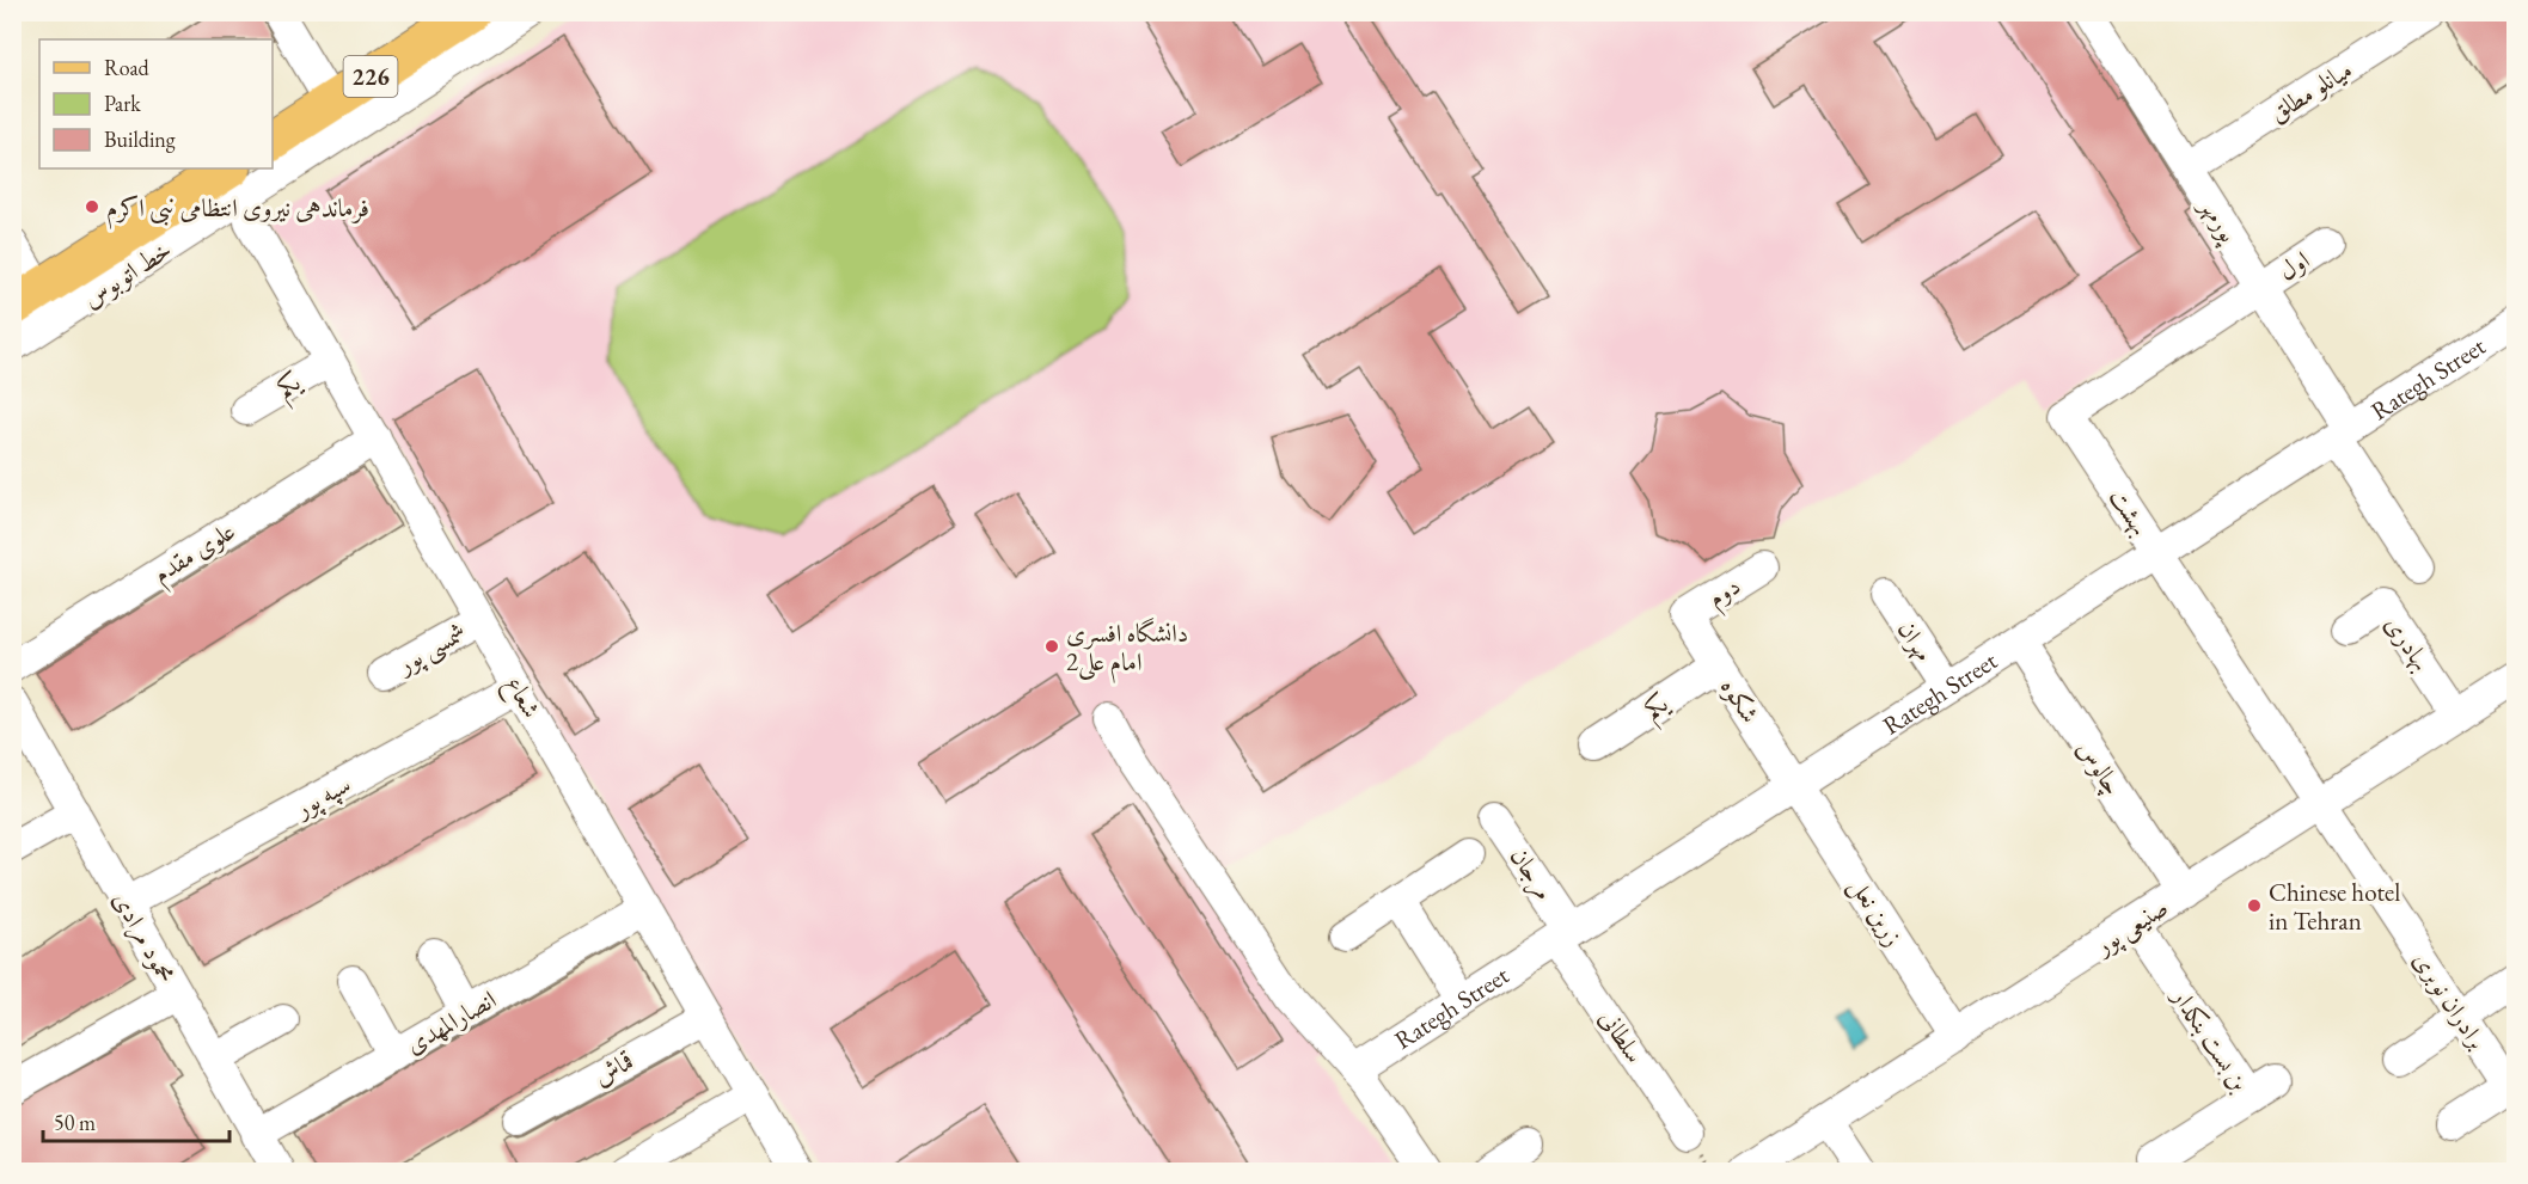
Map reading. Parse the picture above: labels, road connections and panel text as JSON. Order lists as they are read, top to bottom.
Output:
{
  "streets": {
    "main road": ["226"],
    "street": [
      "میانلو مطلق",
      "پورمهر",
      "اول",
      "خط اتوبوس",
      "Rategh Street",
      "یکم",
      "بهشت",
      "علوی مقدم",
      "دوم",
      "مهران",
      "بهادری",
      "شمسی پور",
      "شعاع",
      "شکوه",
      "چالوس",
      "سپه پور",
      "مرجان",
      "زرین نعل",
      "صنیعی پور",
      "محمود مرادی",
      "برادران نوبری",
      "انصارالمهدی",
      "سلطانی",
      "بن بست بنکدار",
      "قماش"
    ]
  },
  "crossings": [
    ["میانلو مطلق", "پورمهر"],
    ["پورمهر", "اول"],
    ["پورمهر", "Rategh Street"],
    ["پورمهر", "بهشت"],
    ["اول", "بهشت"],
    ["Rategh Street", "بهشت"],
    ["Rategh Street", "مهران"],
    ["Rategh Street", "شکوه"],
    ["Rategh Street", "چالوس"],
    ["Rategh Street", "مرجان"],
    ["Rategh Street", "زرین نعل"],
    ["Rategh Street", "سلطانی"],
    ["یکم", "شعاع"],
    ["یکم", "شکوه"],
    ["بهشت", "صنیعی پور"],
    ["بهشت", "برادران نوبری"],
    ["علوی مقدم", "شعاع"],
    ["دوم", "شکوه"],
    ["بهادری", "صنیعی پور"],
    ["شمسی پور", "شعاع"],
    ["شعاع", "سپه پور"],
    ["شعاع", "انصارالمهدی"],
    ["شعاع", "قماش"],
    ["شکوه", "زرین نعل"],
    ["چالوس", "صنیعی پور"],
    ["سپه پور", "محمود مرادی"],
    ["مرجان", "سلطانی"],
    ["زرین نعل", "صنیعی پور"],
    ["صنیعی پور", "برادران نوبری"],
    ["صنیعی پور", "بن بست بنکدار"],
    ["محمود مرادی", "انصارالمهدی"]
  ],
  "places": ["فرماندهی نیروی انتظامی نبی اکرم", "دانشگاه افسری امام علی2", "Chinese hotel in Tehran"],
  "legend": ["Road", "Park", "Building"],
  "scale_bar": "50 m"
}
